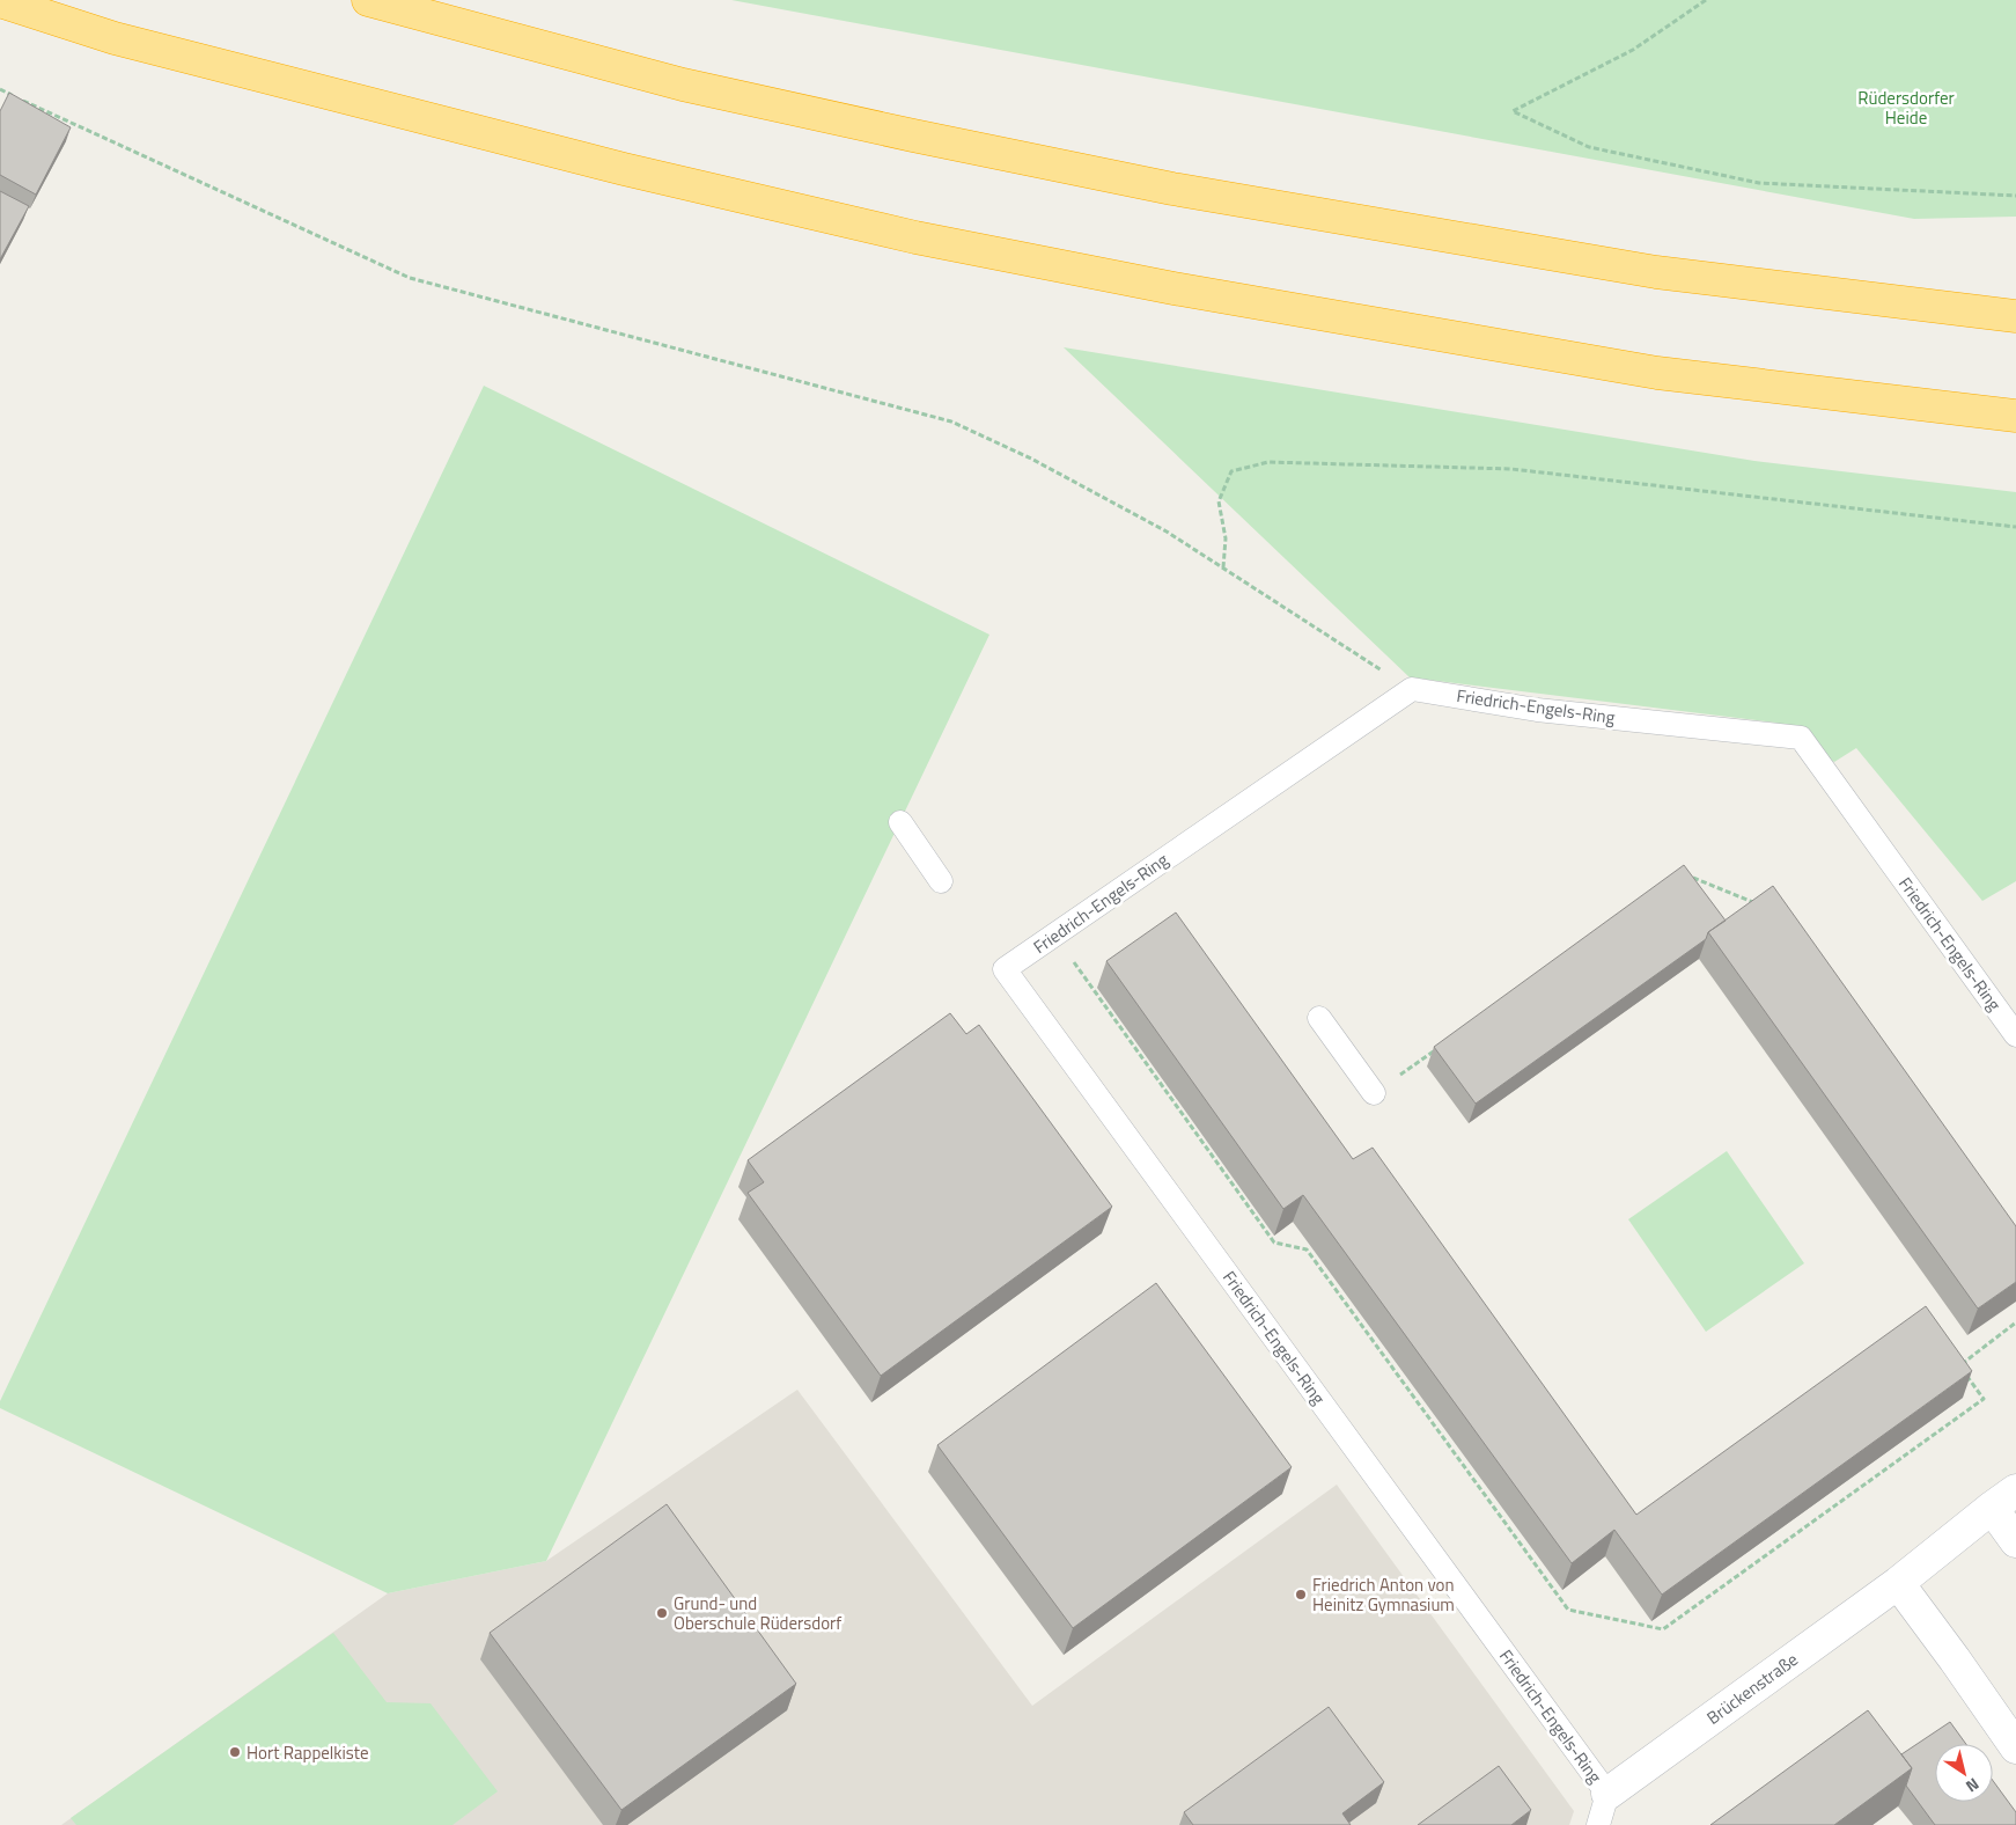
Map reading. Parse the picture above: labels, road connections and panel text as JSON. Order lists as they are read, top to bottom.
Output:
{
  "streets": {
    "street": ["Brückenstraße"],
    "lane": ["Friedrich-Engels-Ring"]
  },
  "crossings": [
    ["Friedrich-Engels-Ring", "Brückenstraße"]
  ],
  "parks": ["Rüdersdorfer Heide"],
  "places": ["Friedrich Anton von Heinitz Gymnasium", "Grund- und Oberschule Rüdersdorf", "Hort Rappelkiste"],
  "north": "bottom right"
}
